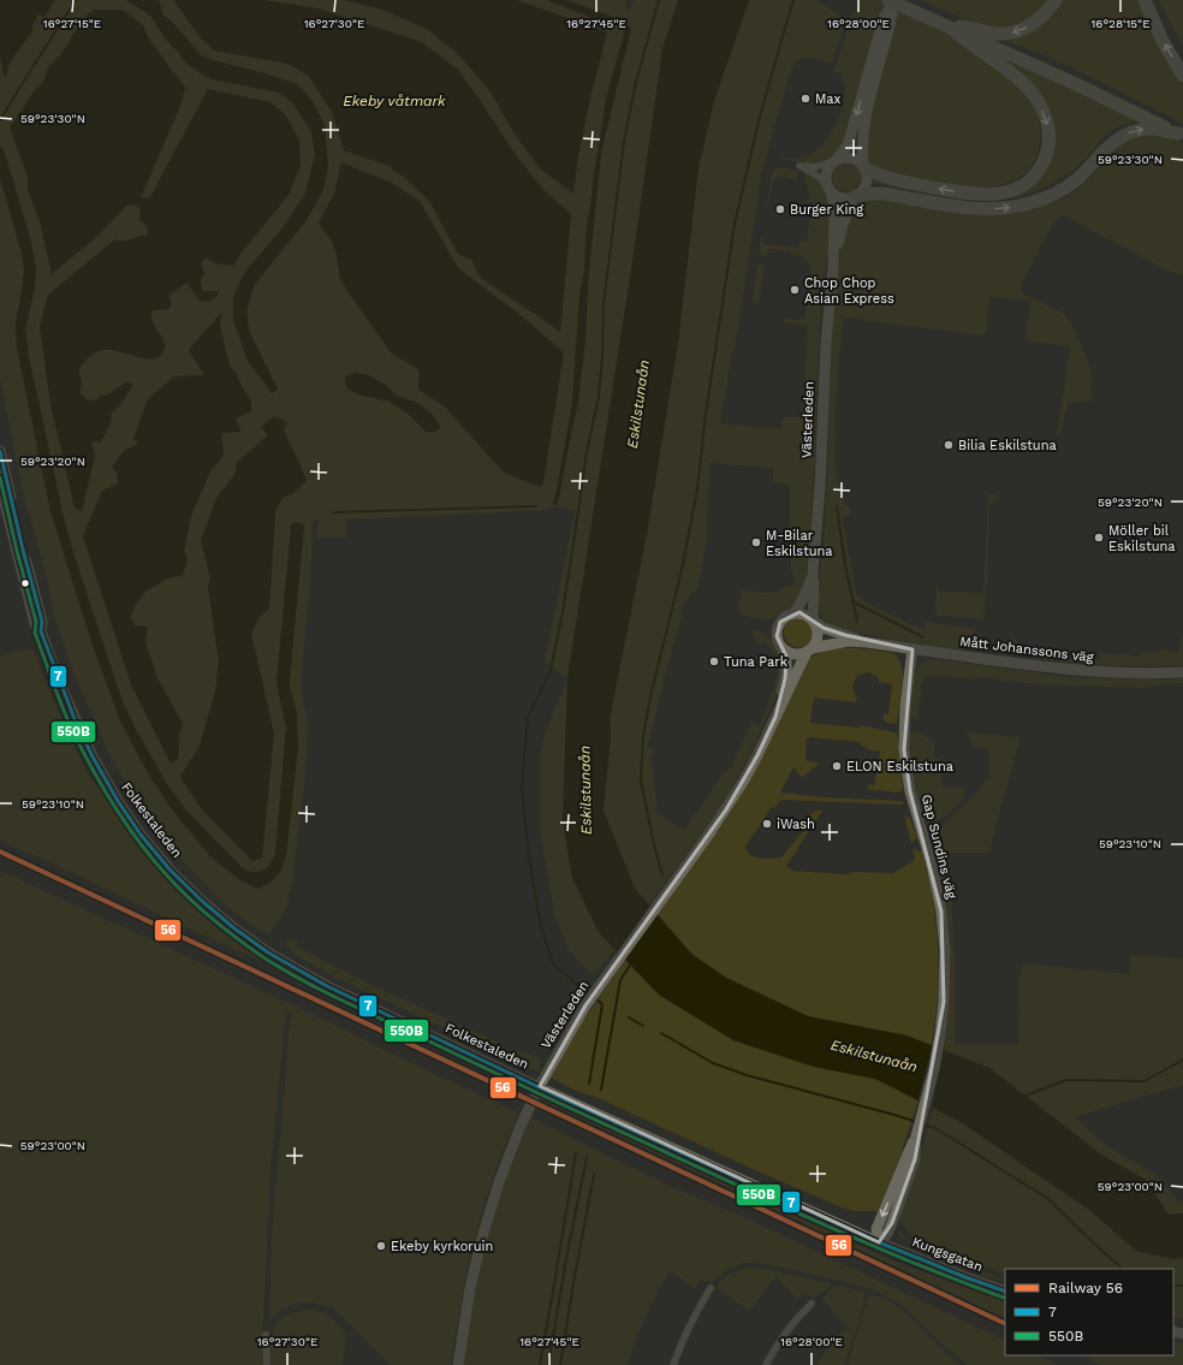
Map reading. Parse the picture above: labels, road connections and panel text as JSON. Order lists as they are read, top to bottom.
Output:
{
  "streets": {
    "main road": [
      "Västerleden",
      "Mått Johanssons väg",
      "Folkestaleden",
      "Gap Sundins väg",
      "Kungsgatan"
    ]
  },
  "crossings": [
    ["Västerleden", "Mått Johanssons väg"],
    ["Mått Johanssons väg", "Gap Sundins väg"],
    ["Folkestaleden", "Gap Sundins väg"],
    ["Folkestaleden", "Kungsgatan"],
    ["Gap Sundins väg", "Kungsgatan"]
  ],
  "water": ["Ekeby våtmark", "Eskilstunaån"],
  "places": [
    "Max",
    "Burger King",
    "Chop Chop Asian Express",
    "Bilia Eskilstuna",
    "Möller bil Eskilstuna",
    "M-Bilar Eskilstuna",
    "Tuna Park",
    "ELON Eskilstuna",
    "iWash",
    "Ekeby kyrkoruin"
  ],
  "lines": ["transit line 7", "transit line 550B", "rail line 56"],
  "legend": ["Railway 56", "7", "550B"],
  "coordinates": [
    "16°27'15\"E",
    "16°27'30\"E",
    "16°27'45\"E",
    "16°28'00\"E",
    "16°28'15\"E",
    "59°23'30\"N",
    "59°23'20\"N",
    "59°23'10\"N",
    "59°23'00\"N"
  ]
}
